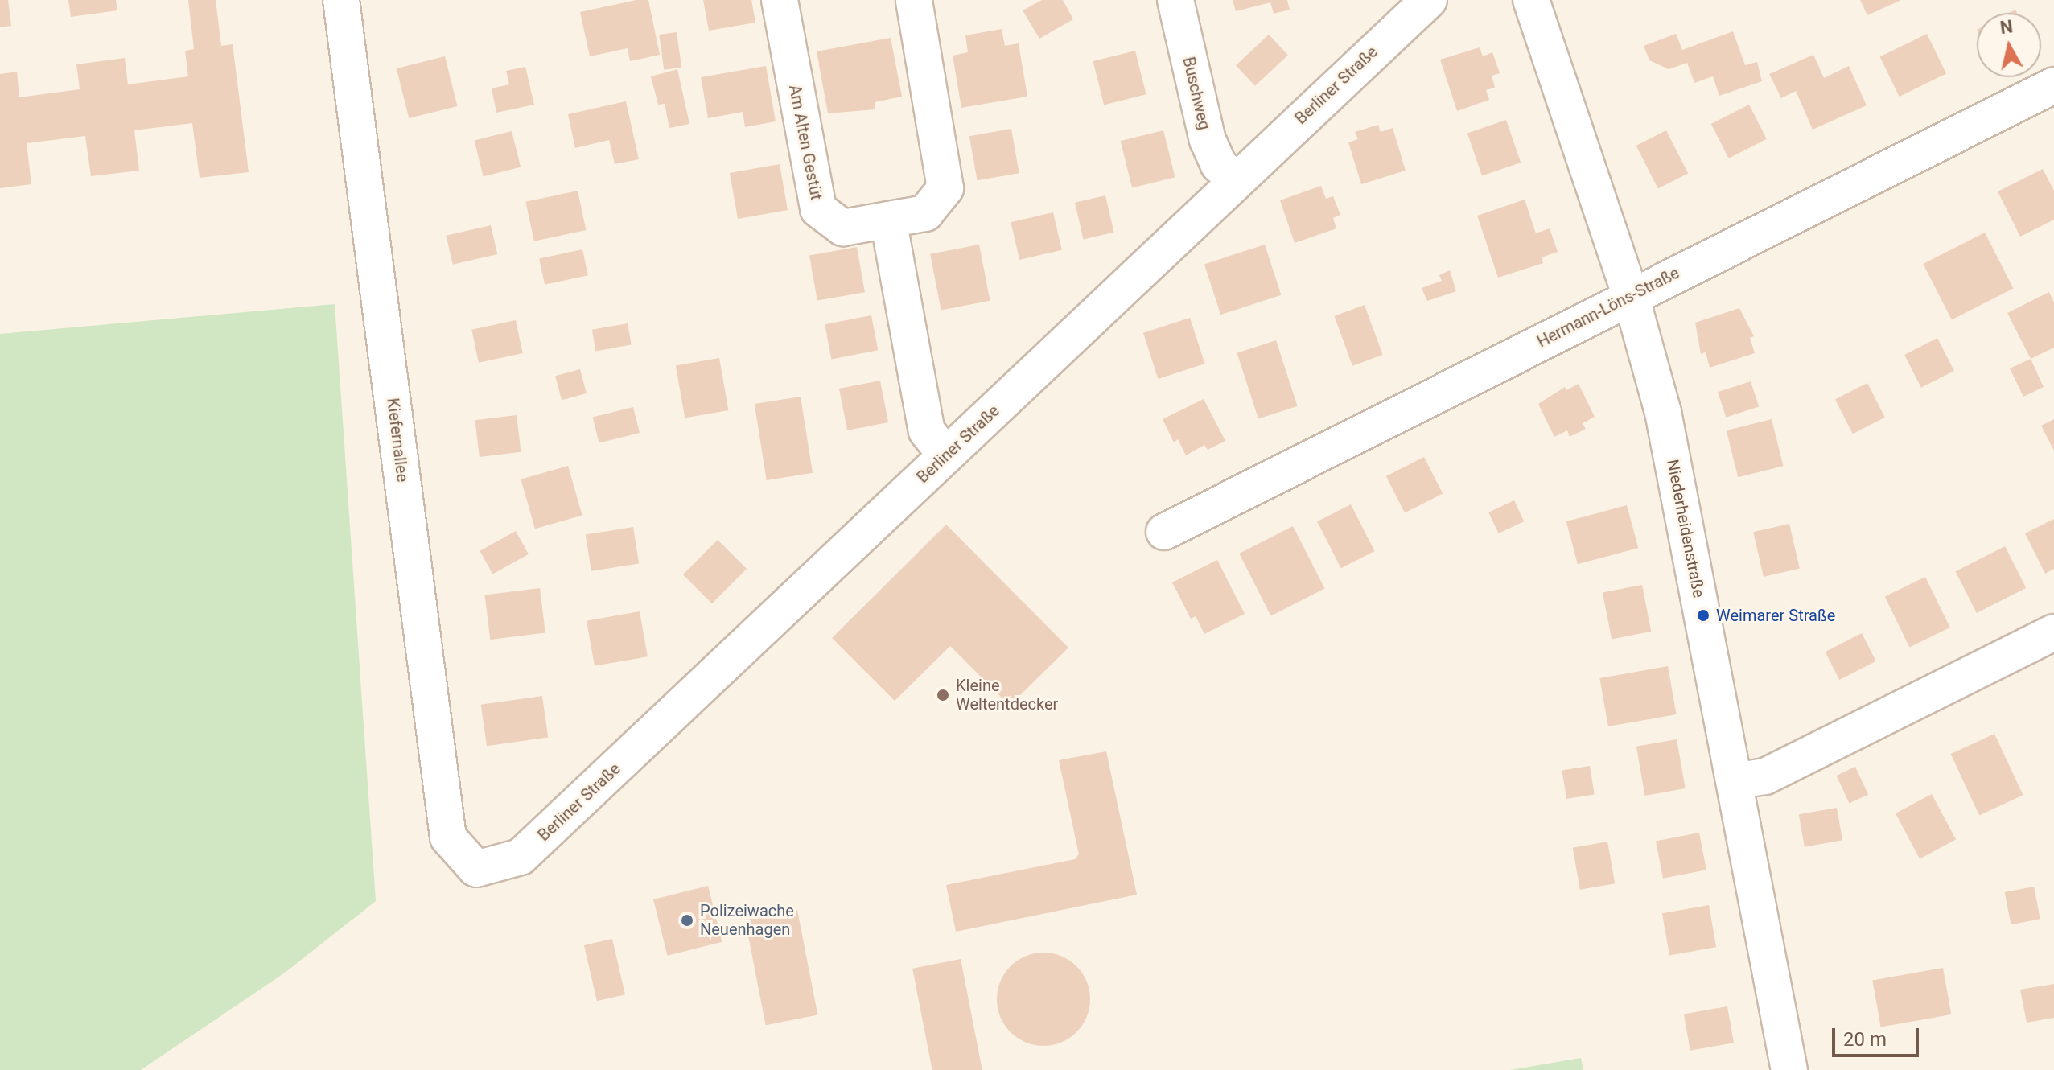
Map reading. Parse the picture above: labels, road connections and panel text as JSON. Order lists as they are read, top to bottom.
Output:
{
  "streets": {
    "street": [
      "Berliner Straße",
      "Buschweg",
      "Am Alten Gestüt",
      "Hermann-Löns-Straße",
      "Kiefernallee",
      "Niederheidenstraße"
    ]
  },
  "crossings": [
    ["Berliner Straße", "Buschweg"],
    ["Berliner Straße", "Kiefernallee"],
    ["Hermann-Löns-Straße", "Niederheidenstraße"]
  ],
  "places": ["Weimarer Straße", "Kleine Weltentdecker", "Polizeiwache Neuenhagen"],
  "scale_bar": "20 m",
  "north": "top"
}
